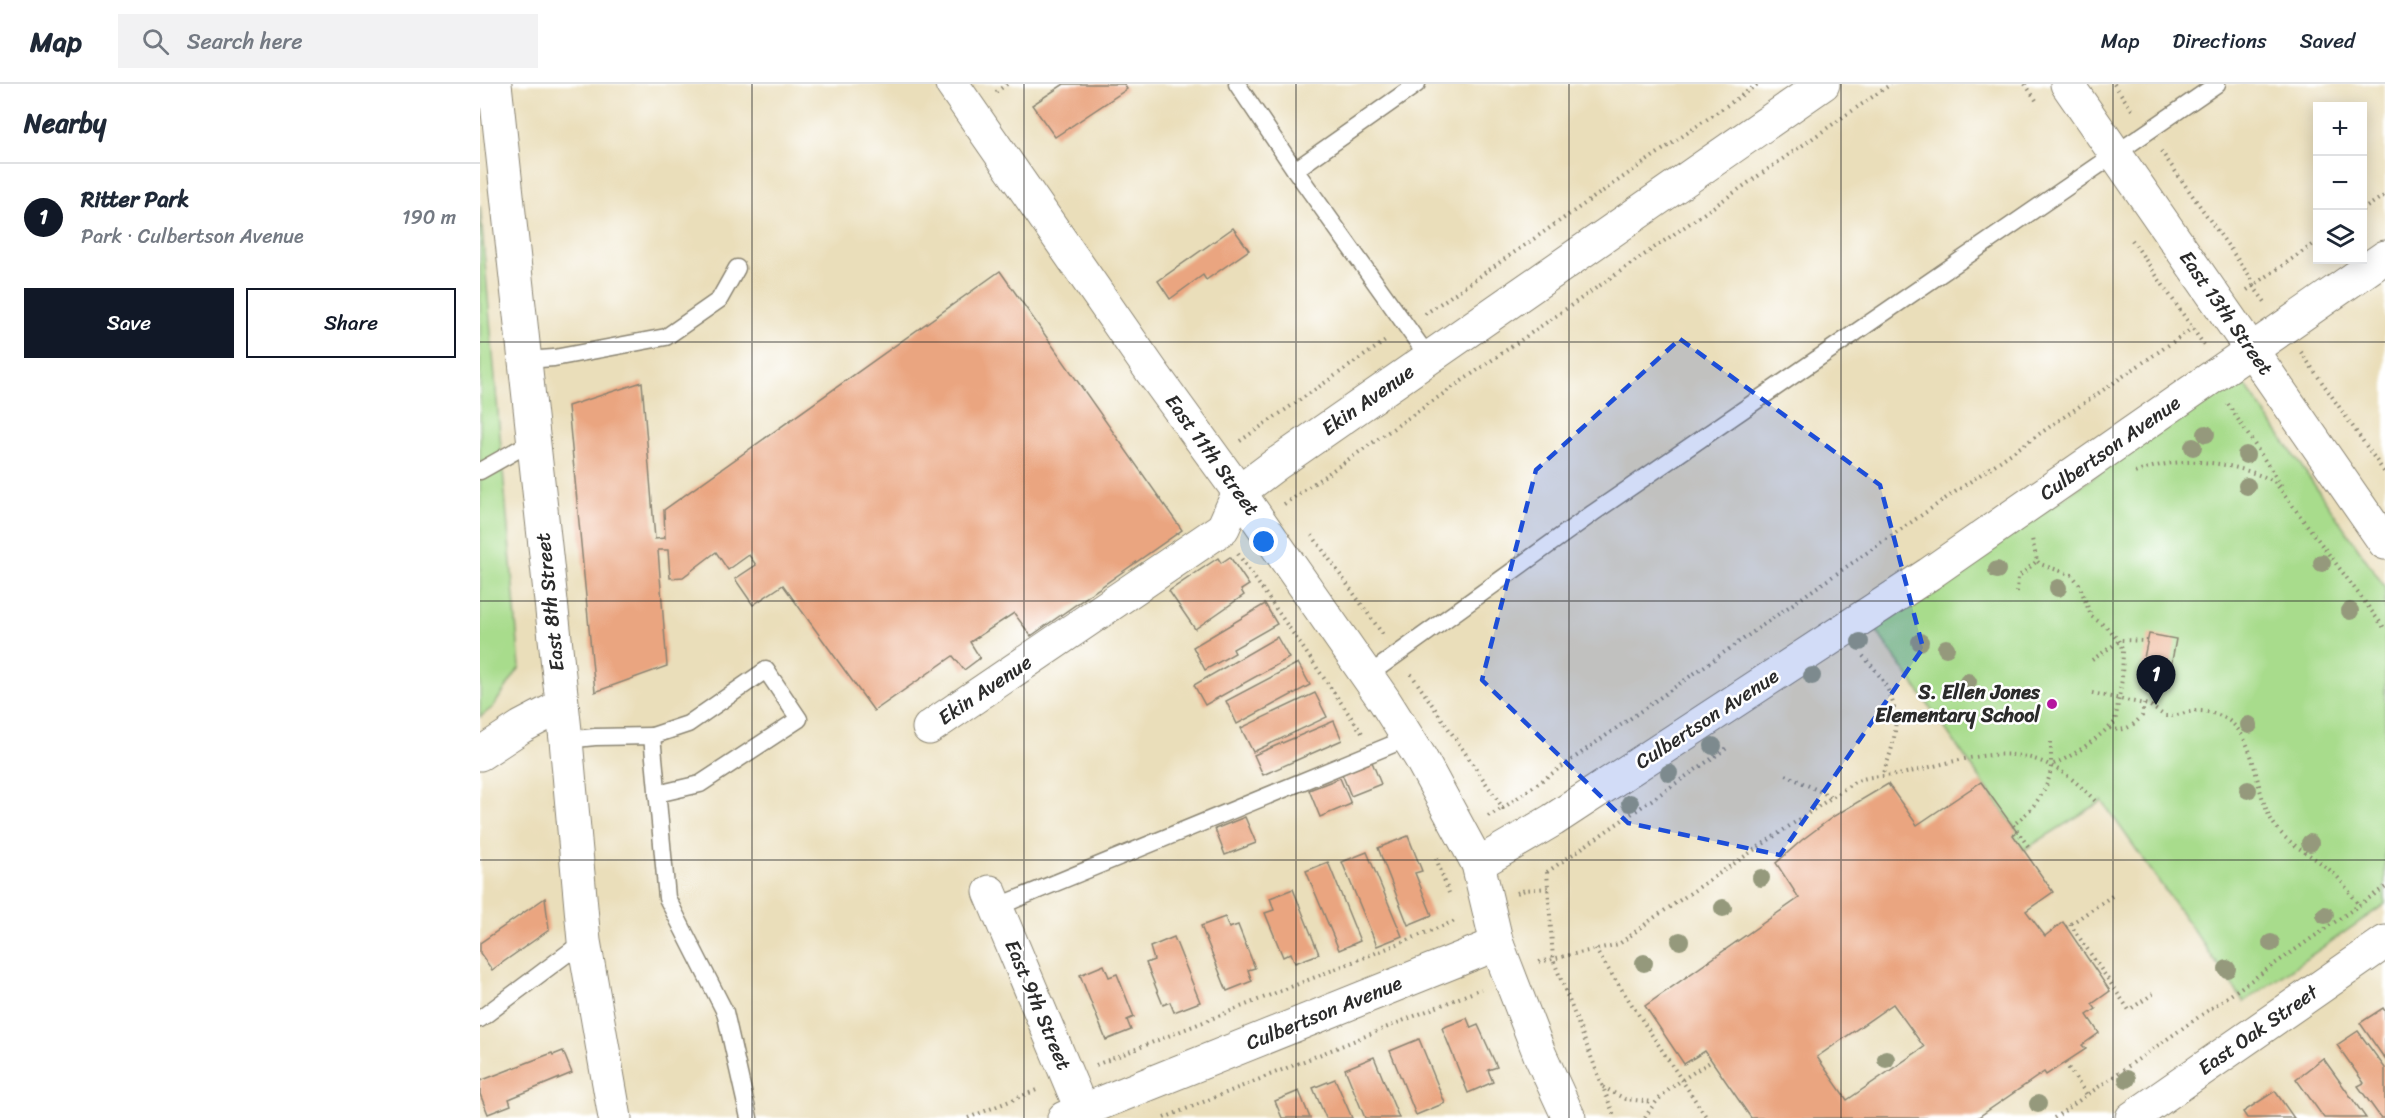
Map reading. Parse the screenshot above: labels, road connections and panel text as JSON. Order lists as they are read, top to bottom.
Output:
{
  "streets": {
    "street": [
      "East 13th Street",
      "Ekin Avenue",
      "Culbertson Avenue",
      "East 11th Street",
      "East 8th Street",
      "East 9th Street",
      "East Oak Street"
    ]
  },
  "crossings": [
    ["East 13th Street", "Culbertson Avenue"],
    ["Ekin Avenue", "East 11th Street"],
    ["Culbertson Avenue", "East 11th Street"],
    ["Culbertson Avenue", "East 9th Street"]
  ],
  "places": ["S. Ellen Jones Elementary School"],
  "page": {
    "header": "Map",
    "search": "Search here",
    "nav": ["Map", "Directions", "Saved"],
    "heading": "Nearby",
    "map_buttons": ["+", "−"],
    "list": [
      {
        "mark": "1",
        "name": "Ritter Park",
        "note": "Park · Culbertson Avenue",
        "value": "190 m"
      }
    ],
    "buttons": ["Save", "Share"],
    "pins": "1"
  }
}
